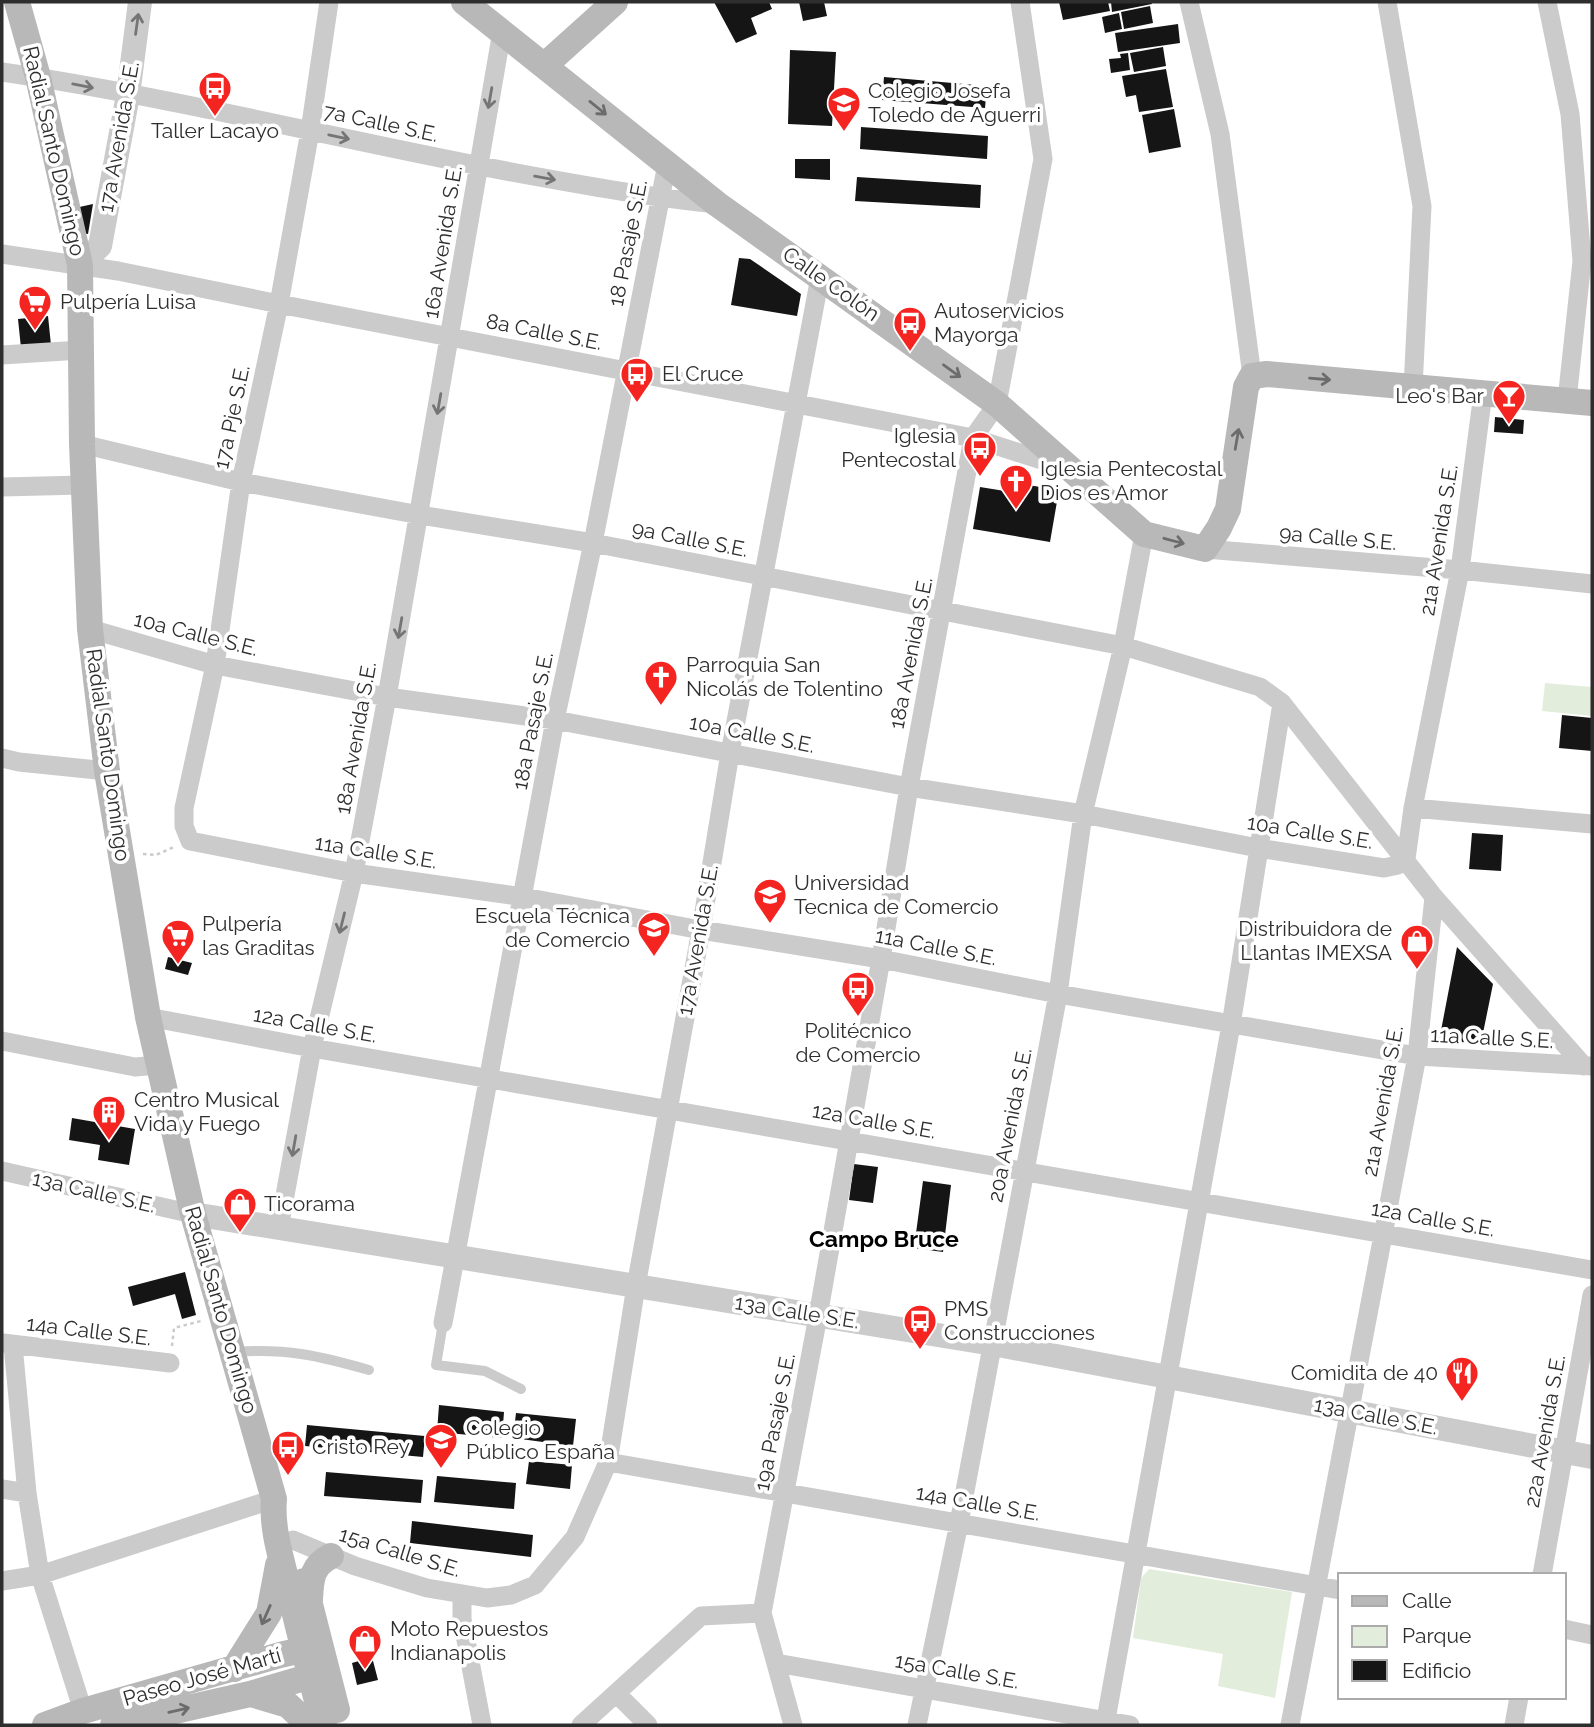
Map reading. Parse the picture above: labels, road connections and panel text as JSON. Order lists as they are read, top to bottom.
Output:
{
  "streets": {
    "main road": ["Radial Santo Domingo", "Calle Colón", "Paseo José Martí"],
    "street": [
      "7a Calle S.E.",
      "17a Avenida S.E.",
      "16a Avenida S.E.",
      "18 Pasaje S.E.",
      "8a Calle S.E.",
      "17a Pje S.E.",
      "9a Calle S.E.",
      "21a Avenida S.E.",
      "10a Calle S.E.",
      "18a Avenida S.E.",
      "18a Pasaje S.E.",
      "11a Calle S.E.",
      "12a Calle S.E.",
      "20a Avenida S.E.",
      "13a Calle S.E.",
      "14a Calle S.E.",
      "19a Pasaje S.E.",
      "22a Avenida S.E.",
      "15a Calle S.E."
    ]
  },
  "crossings": [
    ["7a Calle S.E.", "17a Avenida S.E."],
    ["7a Calle S.E.", "Radial Santo Domingo"],
    ["7a Calle S.E.", "16a Avenida S.E."],
    ["7a Calle S.E.", "18 Pasaje S.E."],
    ["7a Calle S.E.", "Calle Colón"],
    ["7a Calle S.E.", "17a Pje S.E."],
    ["17a Avenida S.E.", "Radial Santo Domingo"],
    ["17a Avenida S.E.", "Calle Colón"],
    ["17a Avenida S.E.", "8a Calle S.E."],
    ["17a Avenida S.E.", "9a Calle S.E."],
    ["17a Avenida S.E.", "10a Calle S.E."],
    ["17a Avenida S.E.", "11a Calle S.E."],
    ["17a Avenida S.E.", "12a Calle S.E."],
    ["17a Avenida S.E.", "13a Calle S.E."],
    ["17a Avenida S.E.", "14a Calle S.E."],
    ["17a Avenida S.E.", "15a Calle S.E."],
    ["Radial Santo Domingo", "8a Calle S.E."],
    ["Radial Santo Domingo", "9a Calle S.E."],
    ["Radial Santo Domingo", "10a Calle S.E."],
    ["Radial Santo Domingo", "12a Calle S.E."],
    ["Radial Santo Domingo", "13a Calle S.E."],
    ["Radial Santo Domingo", "15a Calle S.E."],
    ["Radial Santo Domingo", "Paseo José Martí"],
    ["16a Avenida S.E.", "Calle Colón"],
    ["16a Avenida S.E.", "8a Calle S.E."],
    ["16a Avenida S.E.", "18a Avenida S.E."],
    ["18 Pasaje S.E.", "Calle Colón"],
    ["18 Pasaje S.E.", "8a Calle S.E."],
    ["18 Pasaje S.E.", "18a Pasaje S.E."],
    ["Calle Colón", "8a Calle S.E."],
    ["Calle Colón", "9a Calle S.E."],
    ["Calle Colón", "18a Avenida S.E."],
    ["Calle Colón", "20a Avenida S.E."],
    ["8a Calle S.E.", "17a Pje S.E."],
    ["8a Calle S.E.", "18a Avenida S.E."],
    ["8a Calle S.E.", "18a Pasaje S.E."],
    ["17a Pje S.E.", "9a Calle S.E."],
    ["17a Pje S.E.", "10a Calle S.E."],
    ["17a Pje S.E.", "11a Calle S.E."],
    ["9a Calle S.E.", "21a Avenida S.E."],
    ["9a Calle S.E.", "10a Calle S.E."],
    ["9a Calle S.E.", "18a Avenida S.E."],
    ["9a Calle S.E.", "18a Pasaje S.E."],
    ["9a Calle S.E.", "11a Calle S.E."],
    ["9a Calle S.E.", "20a Avenida S.E."],
    ["21a Avenida S.E.", "10a Calle S.E."],
    ["21a Avenida S.E.", "11a Calle S.E."],
    ["21a Avenida S.E.", "12a Calle S.E."],
    ["21a Avenida S.E.", "13a Calle S.E."],
    ["21a Avenida S.E.", "14a Calle S.E."],
    ["10a Calle S.E.", "18a Avenida S.E."],
    ["10a Calle S.E.", "18a Pasaje S.E."],
    ["10a Calle S.E.", "20a Avenida S.E."],
    ["18a Avenida S.E.", "11a Calle S.E."],
    ["18a Avenida S.E.", "12a Calle S.E."],
    ["18a Avenida S.E.", "13a Calle S.E."],
    ["18a Avenida S.E.", "19a Pasaje S.E."],
    ["18a Pasaje S.E.", "11a Calle S.E."],
    ["18a Pasaje S.E.", "12a Calle S.E."],
    ["11a Calle S.E.", "20a Avenida S.E."],
    ["11a Calle S.E.", "19a Pasaje S.E."],
    ["12a Calle S.E.", "20a Avenida S.E."],
    ["12a Calle S.E.", "19a Pasaje S.E."],
    ["20a Avenida S.E.", "13a Calle S.E."],
    ["20a Avenida S.E.", "14a Calle S.E."],
    ["20a Avenida S.E.", "15a Calle S.E."],
    ["13a Calle S.E.", "19a Pasaje S.E."],
    ["13a Calle S.E.", "22a Avenida S.E."],
    ["14a Calle S.E.", "19a Pasaje S.E."],
    ["19a Pasaje S.E.", "15a Calle S.E."]
  ],
  "one_way": [
    "7a Calle S.E.",
    "16a Avenida S.E.",
    "Calle Colón",
    "18a Avenida S.E."
  ],
  "districts": ["Campo Bruce"],
  "places": {
    "bus stop": [
      "Taller Lacayo",
      "Autoservicios Mayorga",
      "El Cruce",
      "Iglesia Pentecostal",
      "Politécnico de Comercio",
      "PMS Construcciones",
      "Cristo Rey"
    ],
    "school or university": [
      "Colegio Josefa Toledo de Aguerri",
      "Universidad Tecnica de Comercio",
      "Escuela Técnica de Comercio",
      "Colegio Público España"
    ],
    "supermarket": ["Pulpería Luisa", "Pulpería las Graditas"],
    "bar": ["Leo's Bar"],
    "church": ["Iglesia Pentecostal Dios es Amor", "Parroquia San Nicolás de Tolentino"],
    "shop": ["Distribuidora de Llantas IMEXSA", "Ticorama", "Moto Repuestos Indianapolis"],
    "building": ["Centro Musical Vida y Fuego"],
    "restaurant": ["Comidita de 40"]
  },
  "legend": ["Calle", "Parque", "Edificio"]
}
